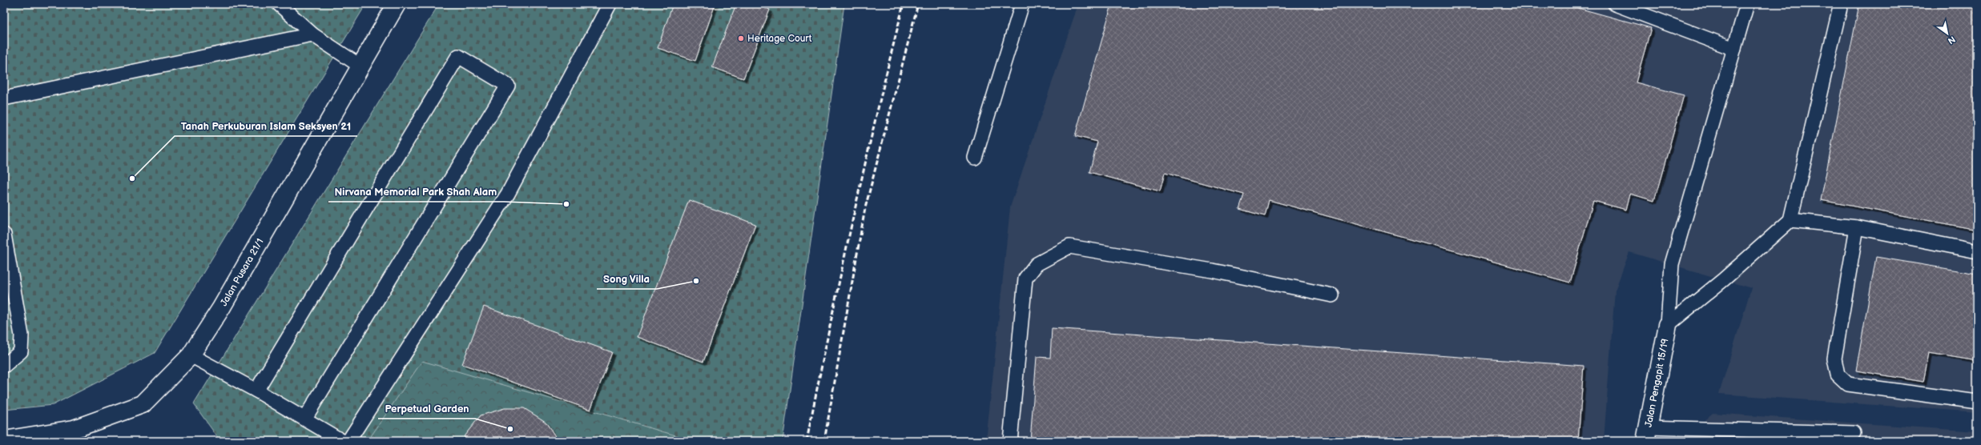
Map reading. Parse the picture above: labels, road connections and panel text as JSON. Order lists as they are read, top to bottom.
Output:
{
  "streets": {
    "street": ["Jalan Pusara 21/1", "Jalan Pengapit 15/19"]
  },
  "places": [
    "Heritage Court",
    "Tanah Perkuburan Islam Seksyen 21",
    "Nirvana Memorial Park Shah Alam",
    "Song Villa",
    "Perpetual Garden"
  ],
  "north": "bottom right"
}
